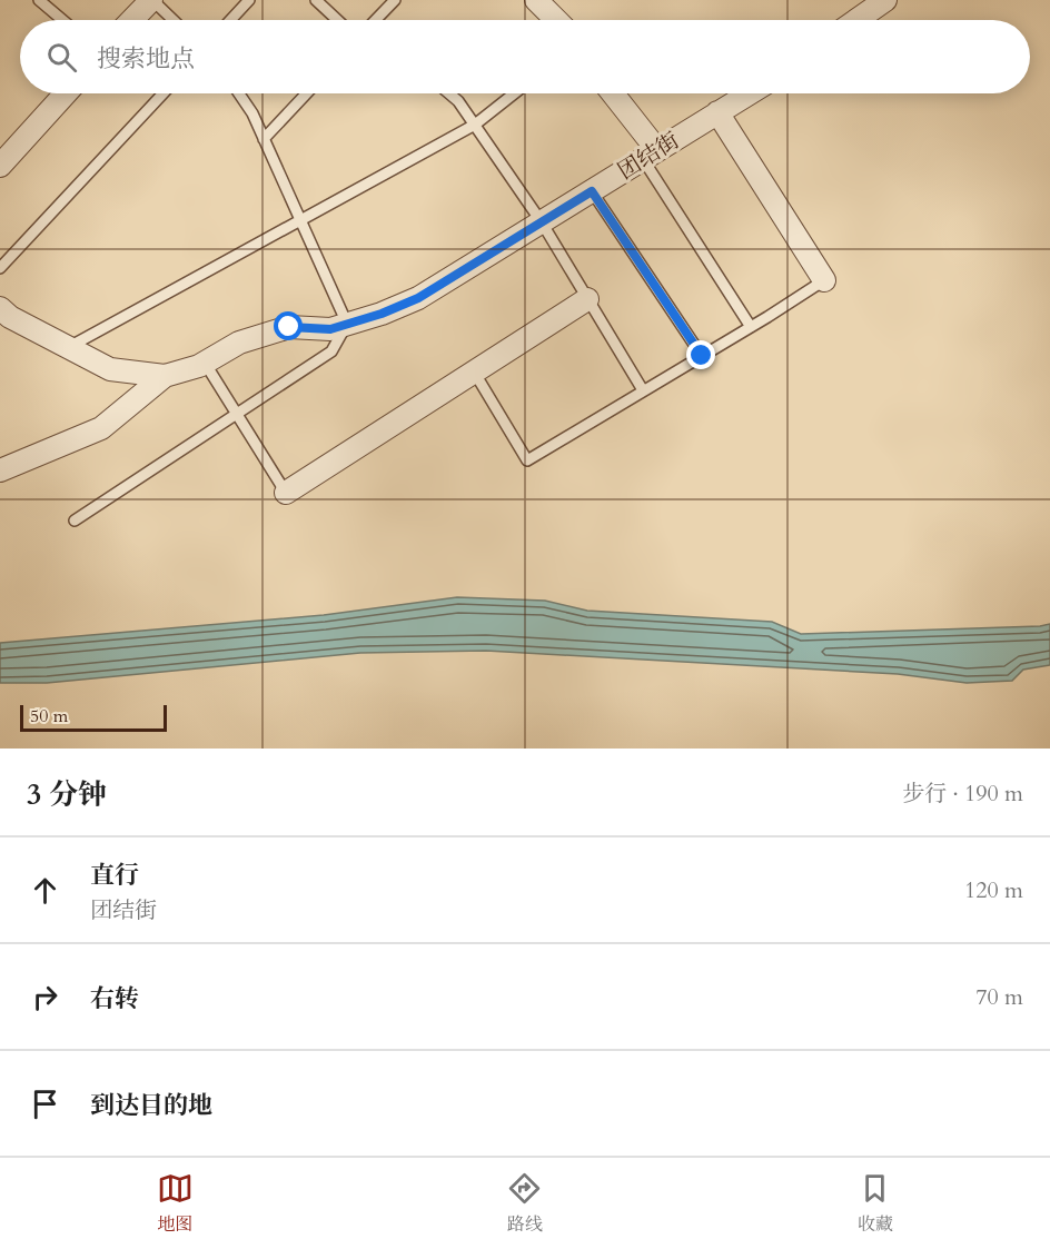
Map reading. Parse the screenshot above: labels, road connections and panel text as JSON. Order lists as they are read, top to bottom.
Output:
{
  "streets": {
    "street": ["团结街"]
  },
  "scale_bar": "50 m",
  "page": {
    "search": "搜索地点",
    "scale": "50 m",
    "heading": ["3 分钟", "步行 · 190 m"],
    "list": [
      ["直行", "团结街", "120 m"],
      ["右转", "70 m"],
      "到达目的地"
    ],
    "nav": ["地图", "路线", "收藏"]
  }
}
